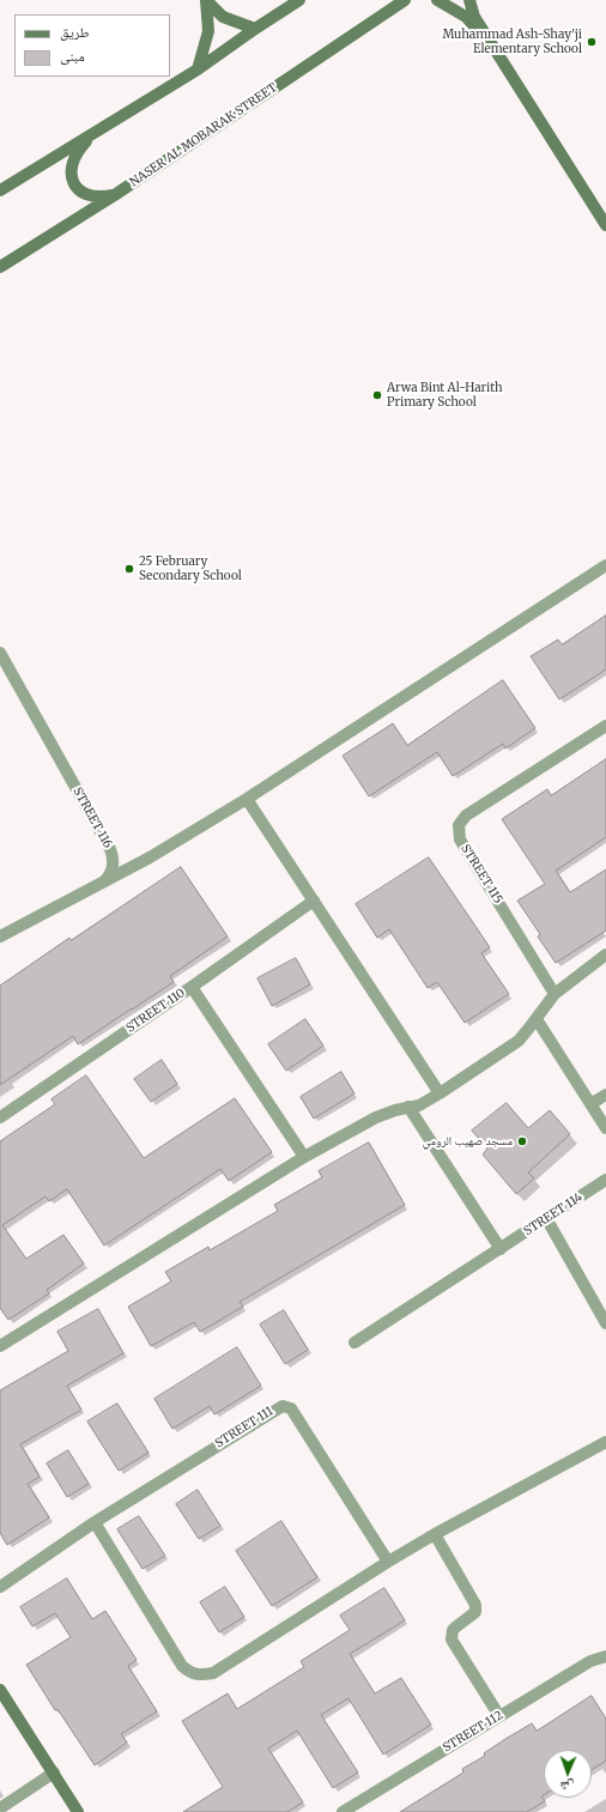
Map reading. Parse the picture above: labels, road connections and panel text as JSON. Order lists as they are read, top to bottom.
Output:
{
  "streets": {
    "street": [
      "NASER AL MOBARAK STREET",
      "STREET 116",
      "STREET 115",
      "STREET 110",
      "STREET 114",
      "STREET 111",
      "STREET 112"
    ]
  },
  "places": [
    "Muhammad Ash-Shay'ji Elementary School",
    "Arwa Bint Al-Harith Primary School",
    "25 February Secondary School",
    "مسجد صهيب الرومي"
  ],
  "legend": ["طريق", "مبنى"],
  "north": "bottom"
}
